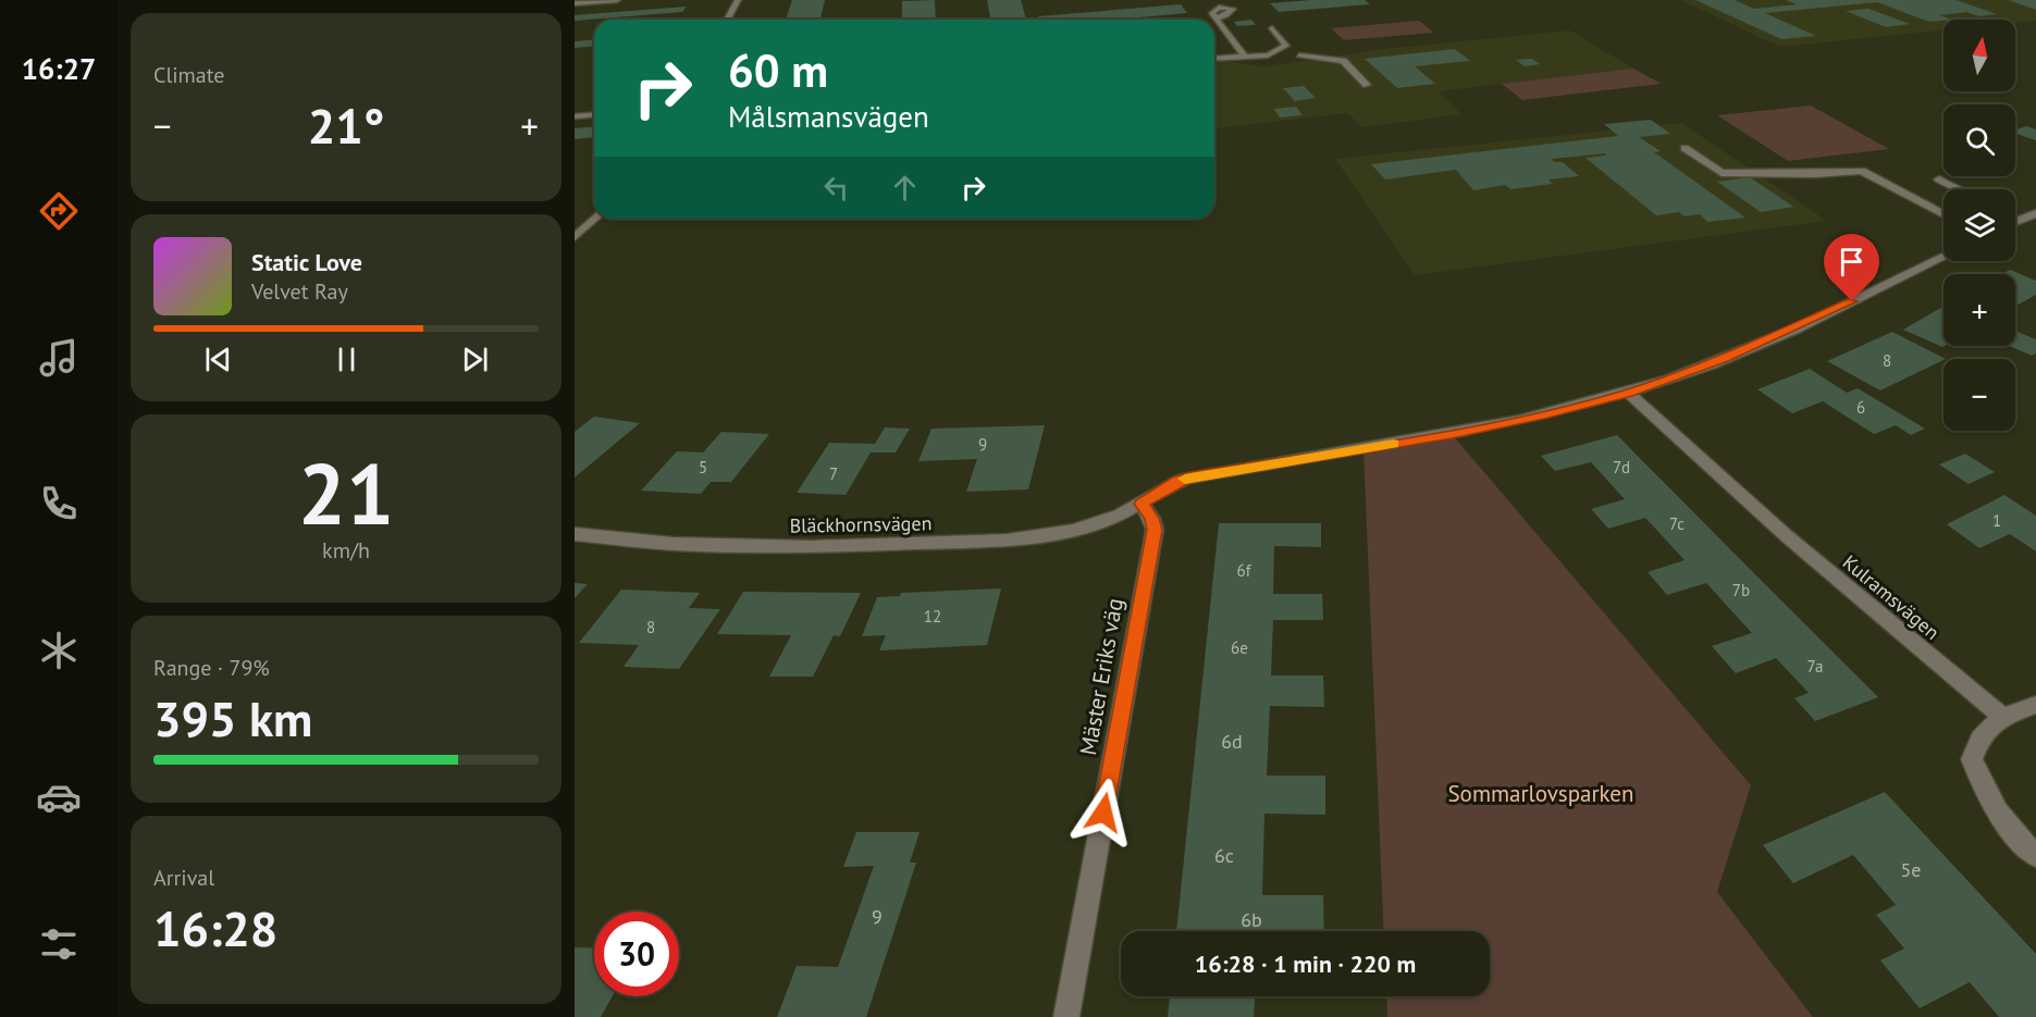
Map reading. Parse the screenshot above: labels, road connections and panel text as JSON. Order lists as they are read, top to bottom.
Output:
{
  "streets": {
    "street": ["Bläckhornsvägen", "Kulramsvägen", "Mäster Eriks väg"]
  },
  "crossings": [
    ["Bläckhornsvägen", "Kulramsvägen"],
    ["Bläckhornsvägen", "Mäster Eriks väg"]
  ],
  "parks": ["Sommarlovsparken"],
  "house_numbers": [
    "8",
    "6",
    "9",
    "5",
    "7d",
    "7",
    "1",
    "7c",
    "6f",
    "7b",
    "12",
    "8",
    "6e",
    "7a",
    "6d",
    "6c",
    "5e",
    "9",
    "6b"
  ],
  "north": "top",
  "page": {
    "tabs": "16:27",
    "tile": [
      "Climate",
      ["21", "km/h"],
      ["Range · 79%", "395 km"],
      ["Arrival", "16:28"]
    ],
    "map_buttons": ["+", "−"],
    "turn": ["60 m", "Målsmansvägen"],
    "heat": ["−", "21°", "+"],
    "song": ["Static Love", "Velvet Ray"],
    "limit": "30",
    "trip": "16:28 · 1 min · 220 m"
  }
}
